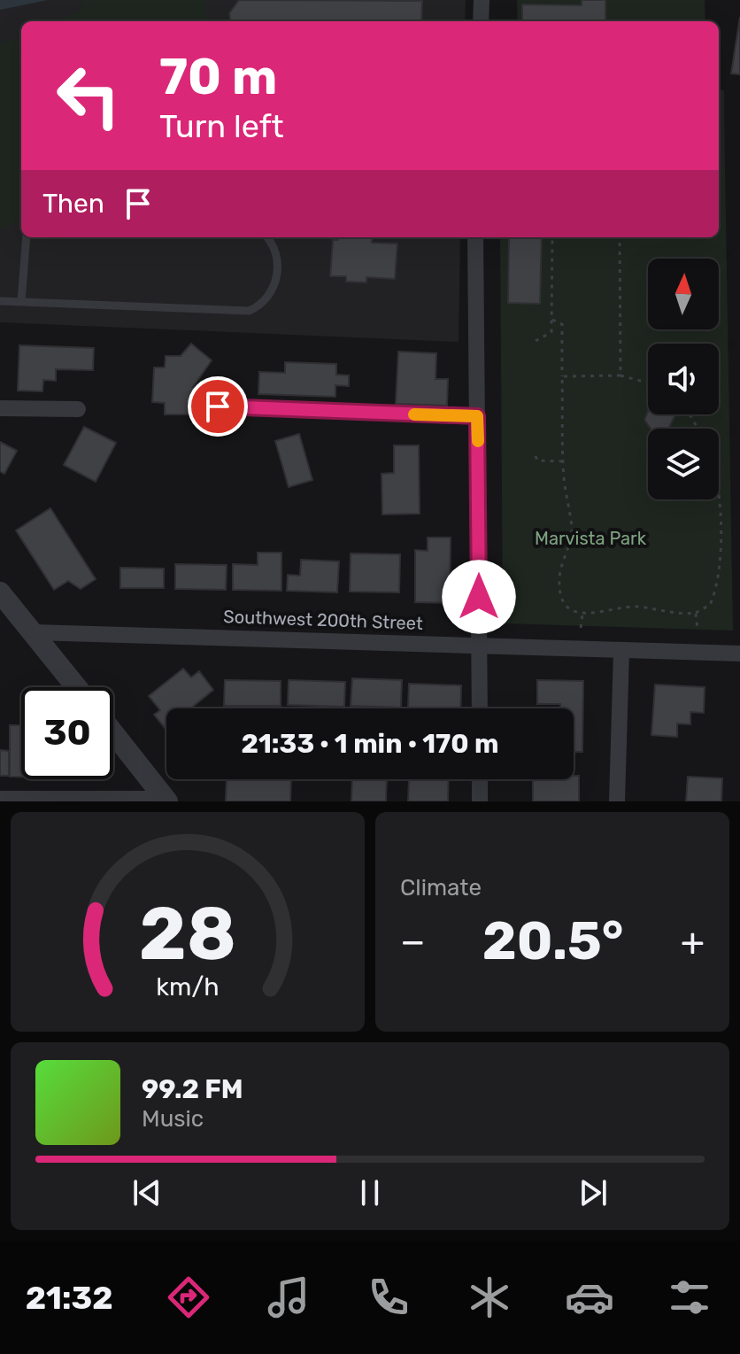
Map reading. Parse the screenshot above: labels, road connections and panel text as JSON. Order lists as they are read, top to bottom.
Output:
{
  "streets": {
    "street": ["Southwest 200th Street"]
  },
  "parks": ["Marvista Park"],
  "north": "top",
  "page": {
    "turn": ["70 m", "Turn left"],
    "then": "Then",
    "limit": "30",
    "trip": "21:33 · 1 min · 170 m",
    "tile": "Climate",
    "heat": ["−", "20.5°", "+"],
    "song": ["99.2 FM", "Music"],
    "tabs": "21:32",
    "gauge": ["28", "km/h"]
  }
}
